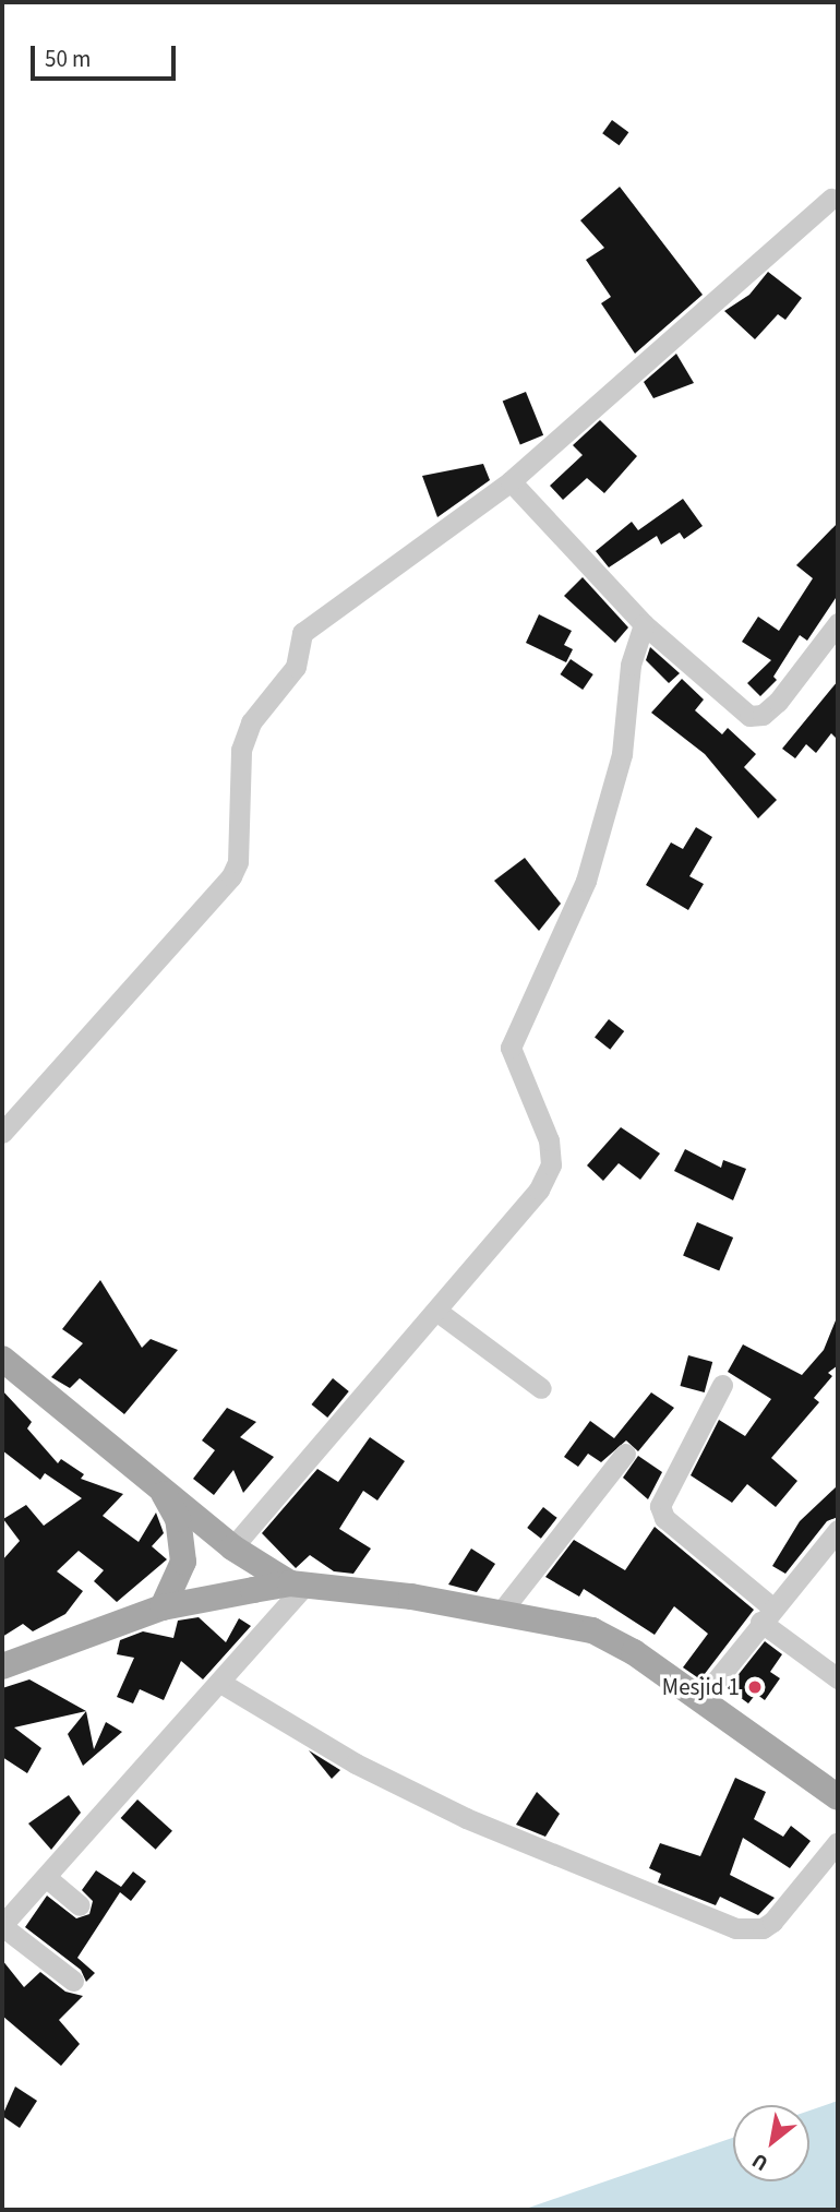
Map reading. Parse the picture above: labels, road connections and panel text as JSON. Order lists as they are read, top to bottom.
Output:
{
  "places": ["Mesjid 1"],
  "scale_bar": "50 m",
  "north": "bottom left"
}
